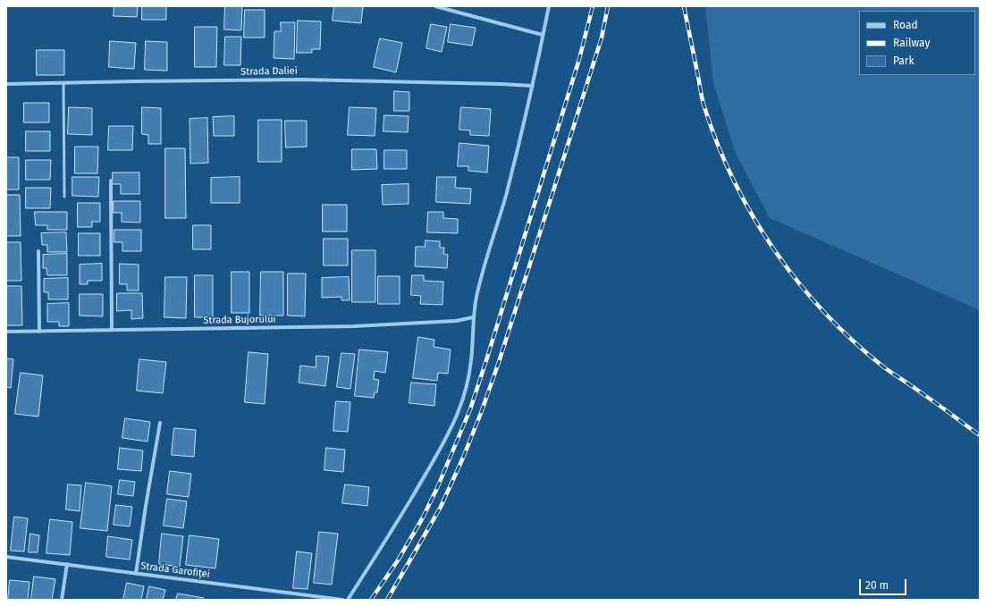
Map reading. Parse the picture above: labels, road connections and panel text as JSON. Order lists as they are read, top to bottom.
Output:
{
  "streets": {
    "street": ["Strada Daliei", "Strada Bujorului", "Strada Garofiței"]
  },
  "legend": ["Road", "Railway", "Park"],
  "scale_bar": "20 m"
}
